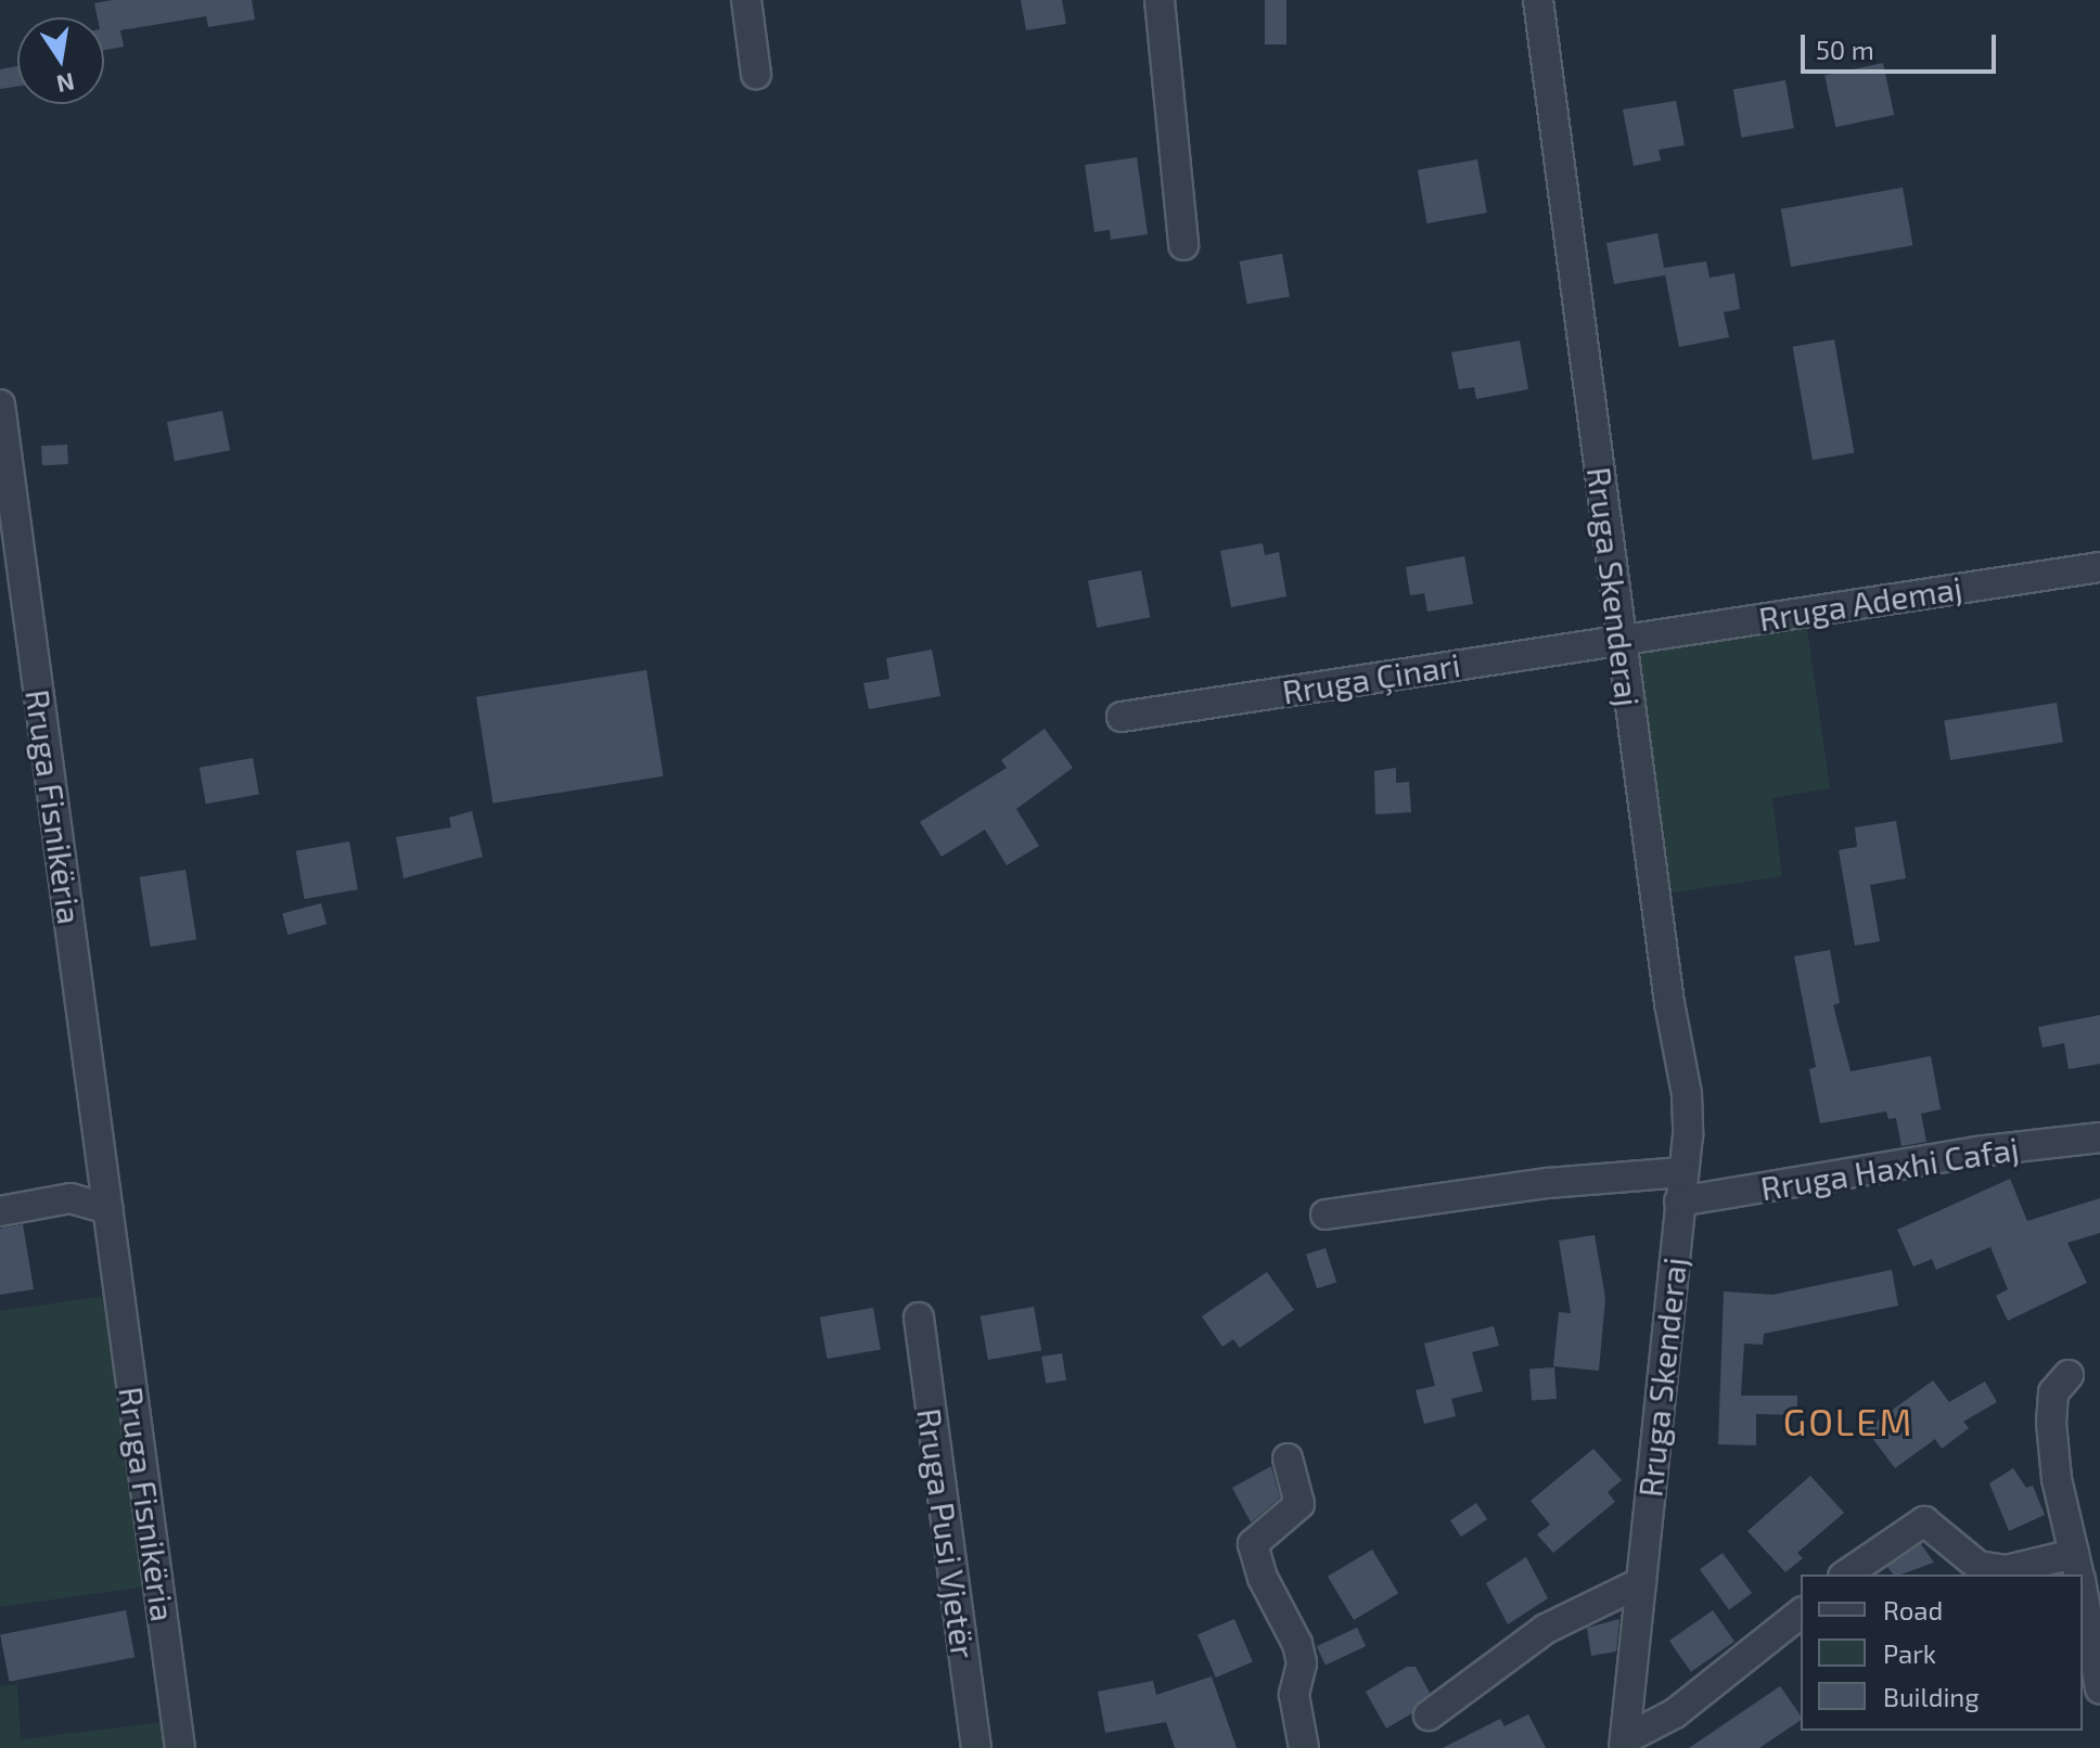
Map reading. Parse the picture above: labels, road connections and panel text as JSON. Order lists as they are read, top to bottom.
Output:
{
  "streets": {
    "street": [
      "Rruga Skenderaj",
      "Rruga Ademaj",
      "Rruga Çinari",
      "Rruga Fisnikëria",
      "Rruga Haxhi Cafaj",
      "Rruga Pusi Vjetër"
    ]
  },
  "crossings": [
    ["Rruga Skenderaj", "Rruga Ademaj"],
    ["Rruga Skenderaj", "Rruga Çinari"],
    ["Rruga Skenderaj", "Rruga Haxhi Cafaj"],
    ["Rruga Ademaj", "Rruga Çinari"]
  ],
  "districts": ["GOLEM"],
  "legend": ["Road", "Park", "Building"],
  "scale_bar": "50 m",
  "north": "bottom"
}
